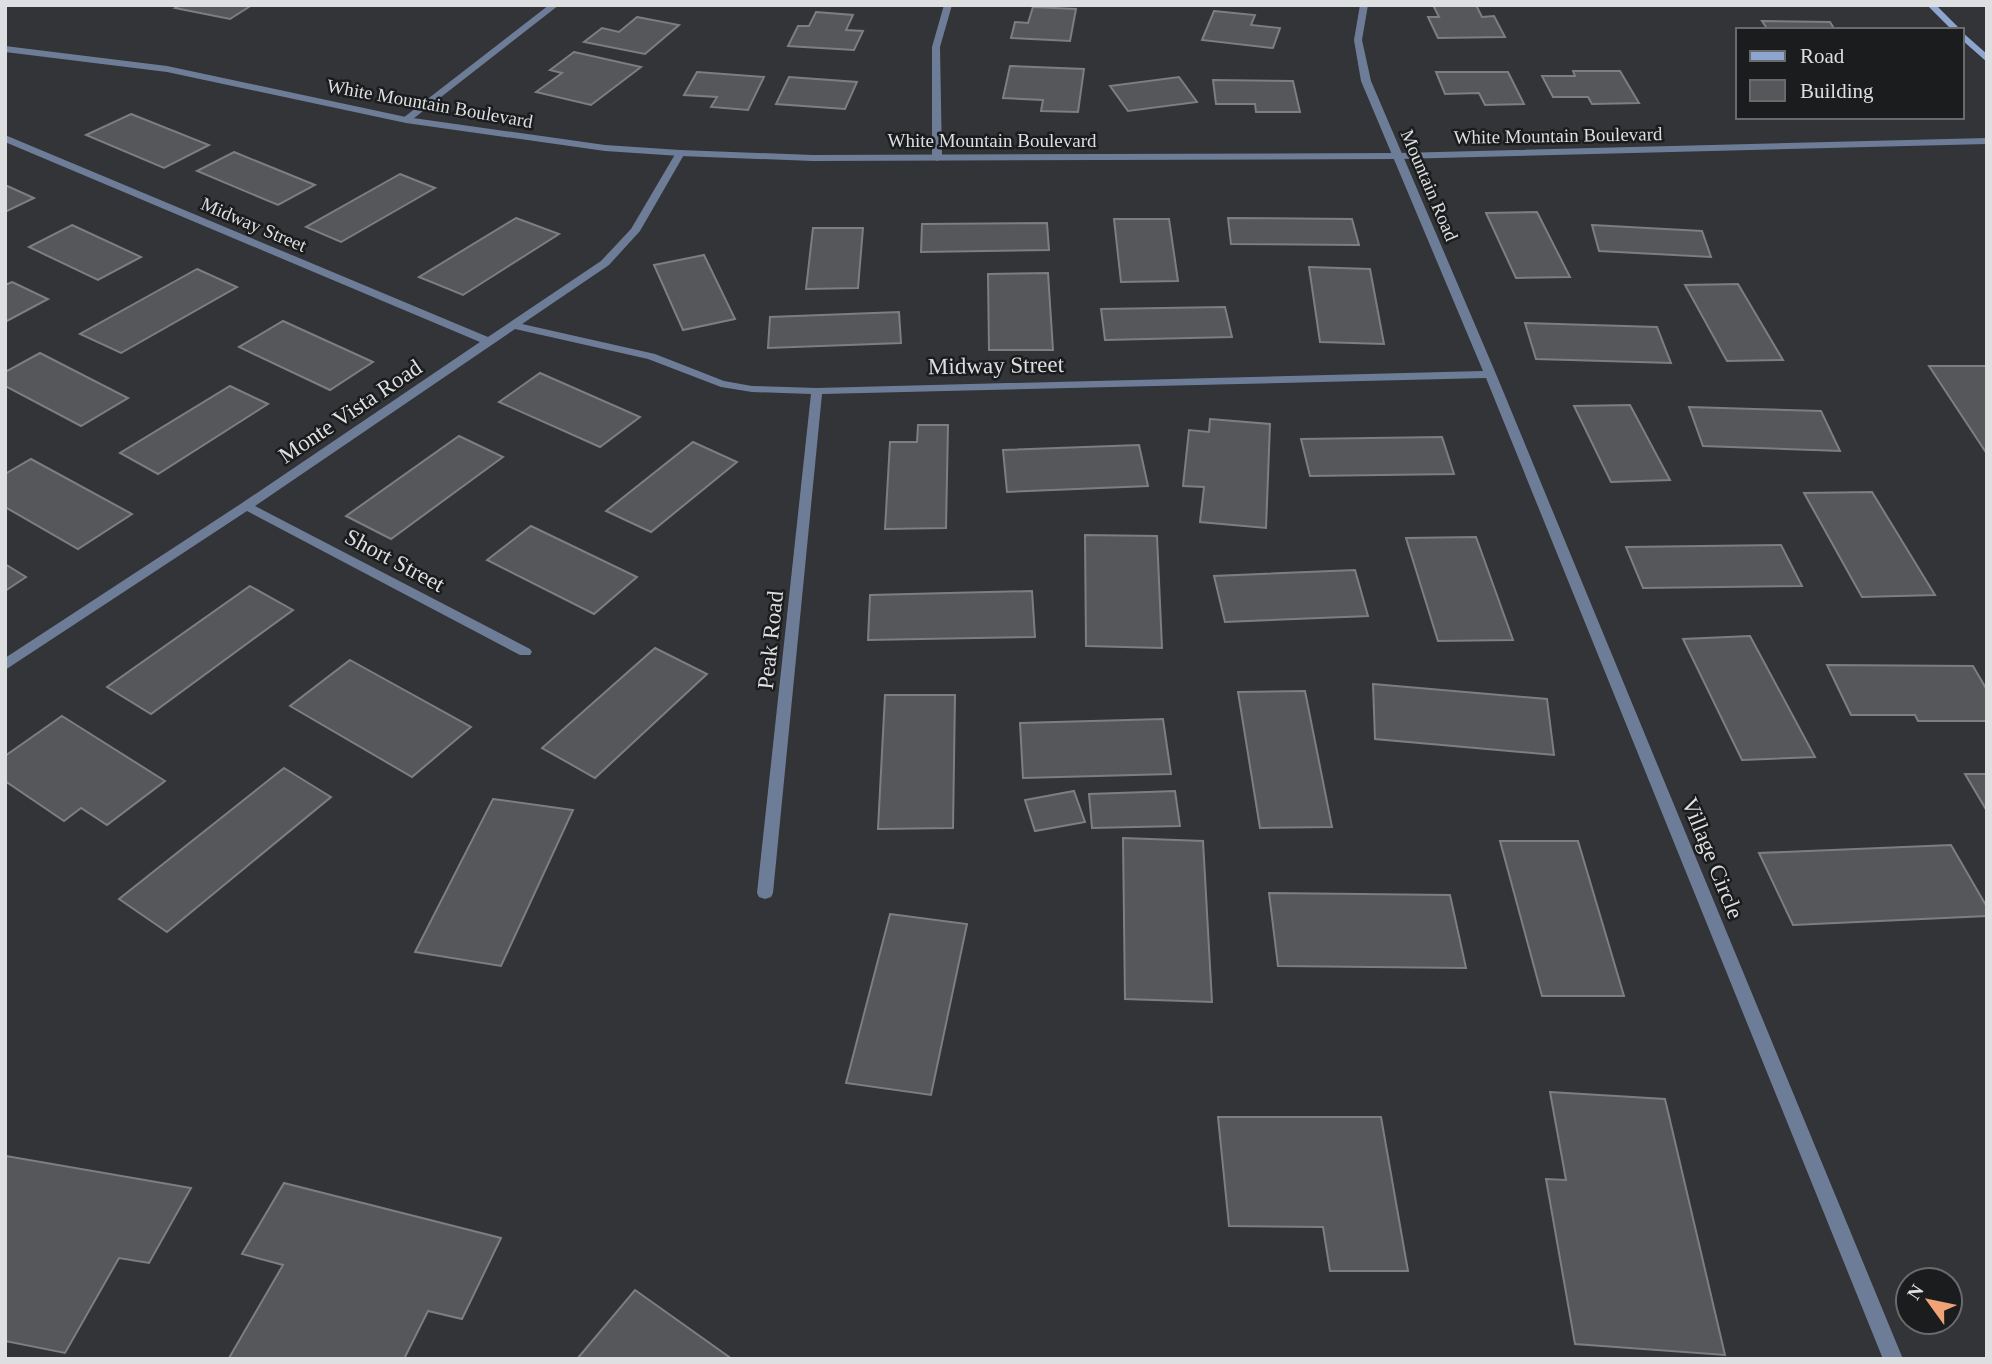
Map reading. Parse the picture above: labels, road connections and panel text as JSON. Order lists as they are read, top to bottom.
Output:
{
  "streets": {
    "street": [
      "White Mountain Boulevard",
      "Mountain Road",
      "Midway Street",
      "Monte Vista Road",
      "Short Street",
      "Peak Road",
      "Village Circle"
    ]
  },
  "crossings": [
    ["White Mountain Boulevard", "Mountain Road"],
    ["White Mountain Boulevard", "Monte Vista Road"],
    ["Mountain Road", "Midway Street"],
    ["Mountain Road", "Village Circle"],
    ["Midway Street", "Monte Vista Road"],
    ["Midway Street", "Peak Road"],
    ["Midway Street", "Village Circle"],
    ["Monte Vista Road", "Short Street"]
  ],
  "legend": ["Road", "Building"],
  "north": "top left"
}
